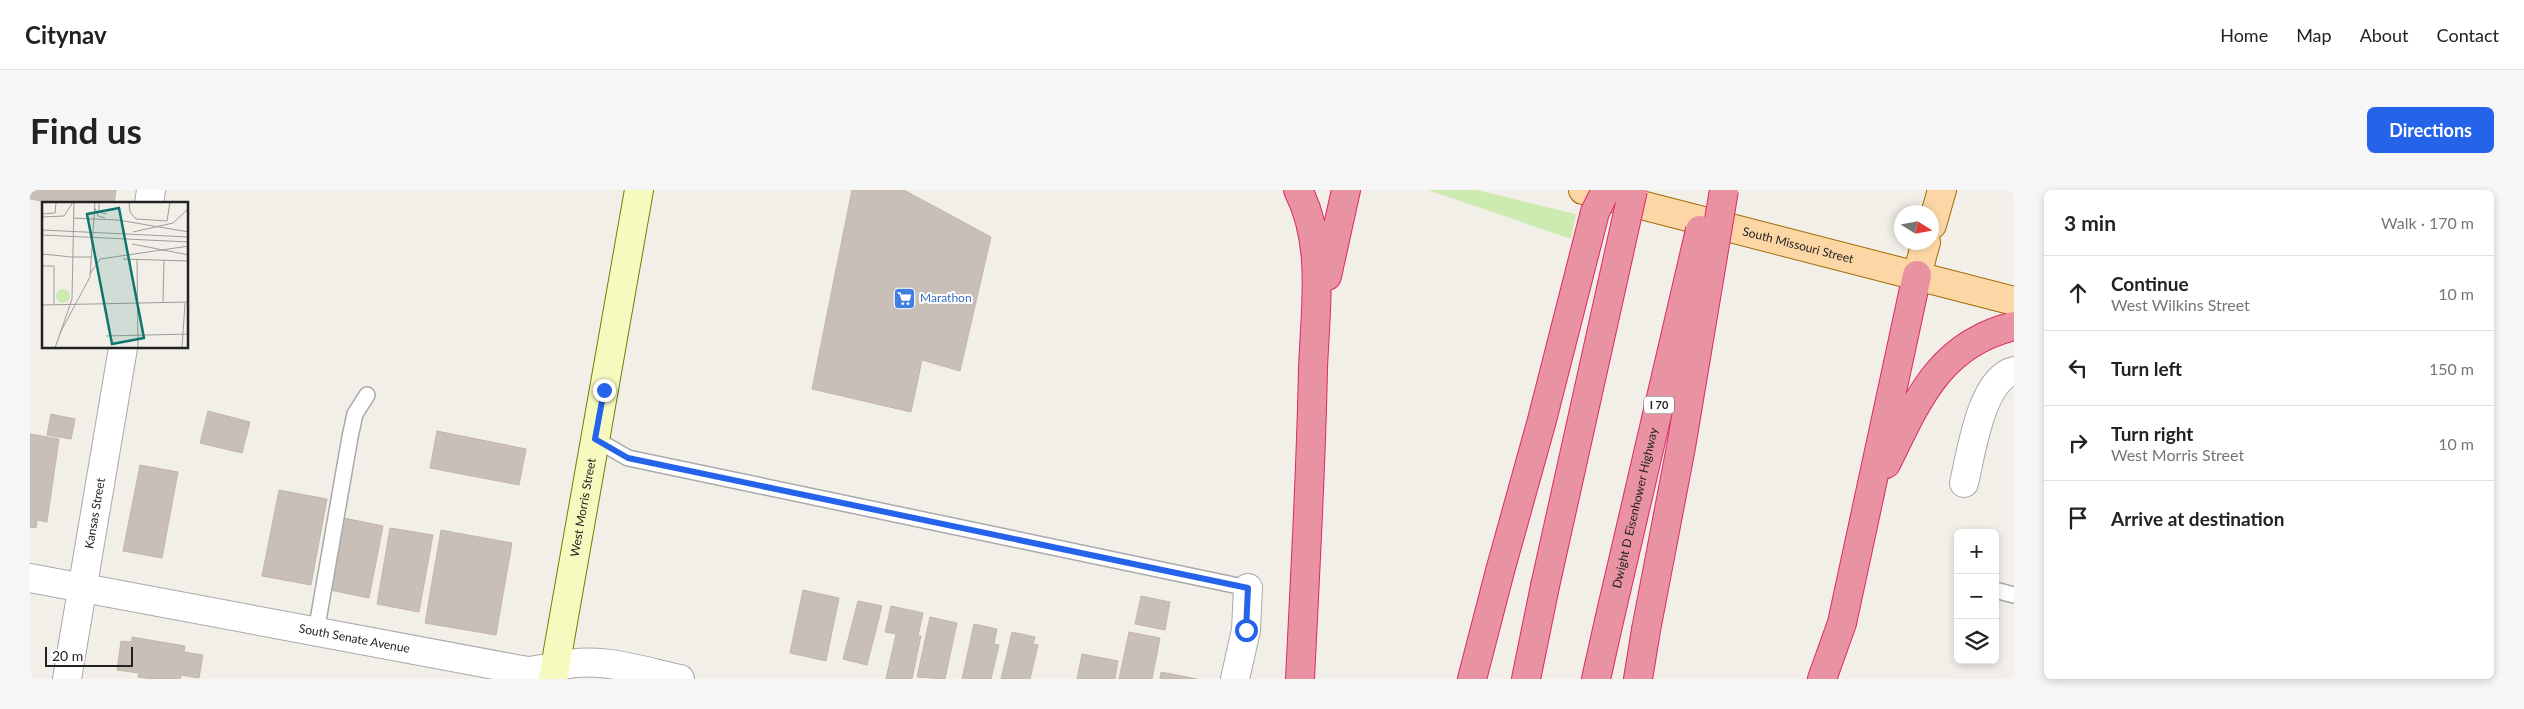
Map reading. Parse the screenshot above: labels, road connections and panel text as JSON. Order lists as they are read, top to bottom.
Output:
{
  "streets": {
    "highway": ["I 70", "Dwight D Eisenhower Highway"],
    "main road": ["South Missouri Street", "West Morris Street"],
    "street": ["Kansas Street", "South Senate Avenue"]
  },
  "crossings": [
    ["West Morris Street", "South Senate Avenue"],
    ["Kansas Street", "South Senate Avenue"]
  ],
  "places": {
    "supermarket": ["Marathon"]
  },
  "scale_bar": "20 m",
  "north": "right",
  "page": {
    "header": "Citynav",
    "nav": [
      "Home",
      "Map",
      "About",
      "Contact"
    ],
    "buttons": "Directions",
    "title": "Find us",
    "heading": ["3 min", "Walk · 170 m"],
    "list": [
      ["Continue", "West Wilkins Street", "10 m"],
      ["Turn left", "150 m"],
      ["Turn right", "West Morris Street", "10 m"],
      "Arrive at destination"
    ],
    "map_buttons": ["+", "−"],
    "scale": "20 m"
  }
}
